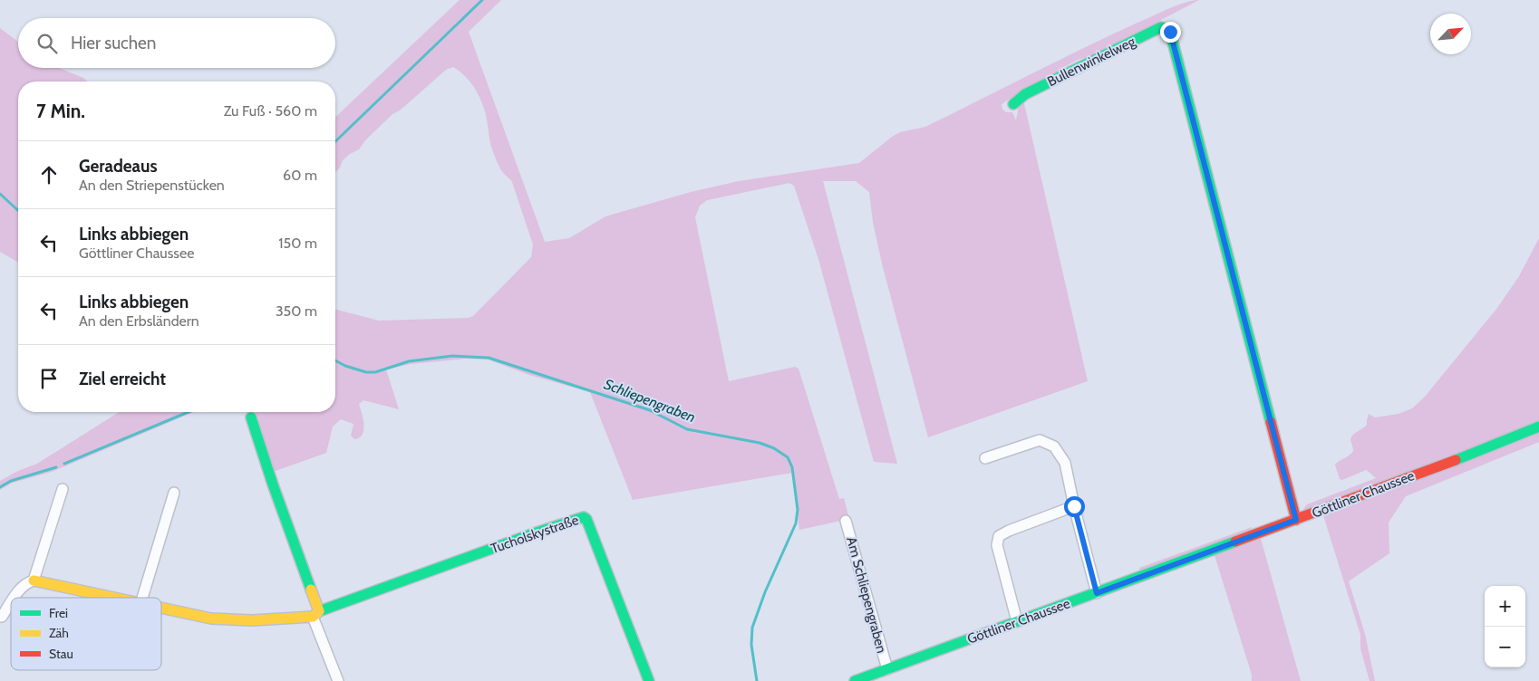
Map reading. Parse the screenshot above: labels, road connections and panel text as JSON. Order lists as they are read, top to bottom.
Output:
{
  "streets": {
    "street": [
      "Bullenwinkelweg",
      "Göttliner Chaussee",
      "Tucholskystraße",
      "Am Schliepengraben"
    ]
  },
  "crossings": [
    ["Bullenwinkelweg", "Göttliner Chaussee"],
    ["Göttliner Chaussee", "Am Schliepengraben"]
  ],
  "water": ["Schliepengraben"],
  "legend": ["Frei", "Zäh", "Stau"],
  "north": "top right",
  "page": {
    "search": "Hier suchen",
    "heading": ["7 Min.", "Zu Fuß · 560 m"],
    "list": [
      ["Geradeaus", "An den Striepenstücken", "60 m"],
      ["Links abbiegen", "Göttliner Chaussee", "150 m"],
      ["Links abbiegen", "An den Erbsländern", "350 m"],
      "Ziel erreicht"
    ],
    "map_buttons": ["+", "−"]
  }
}
